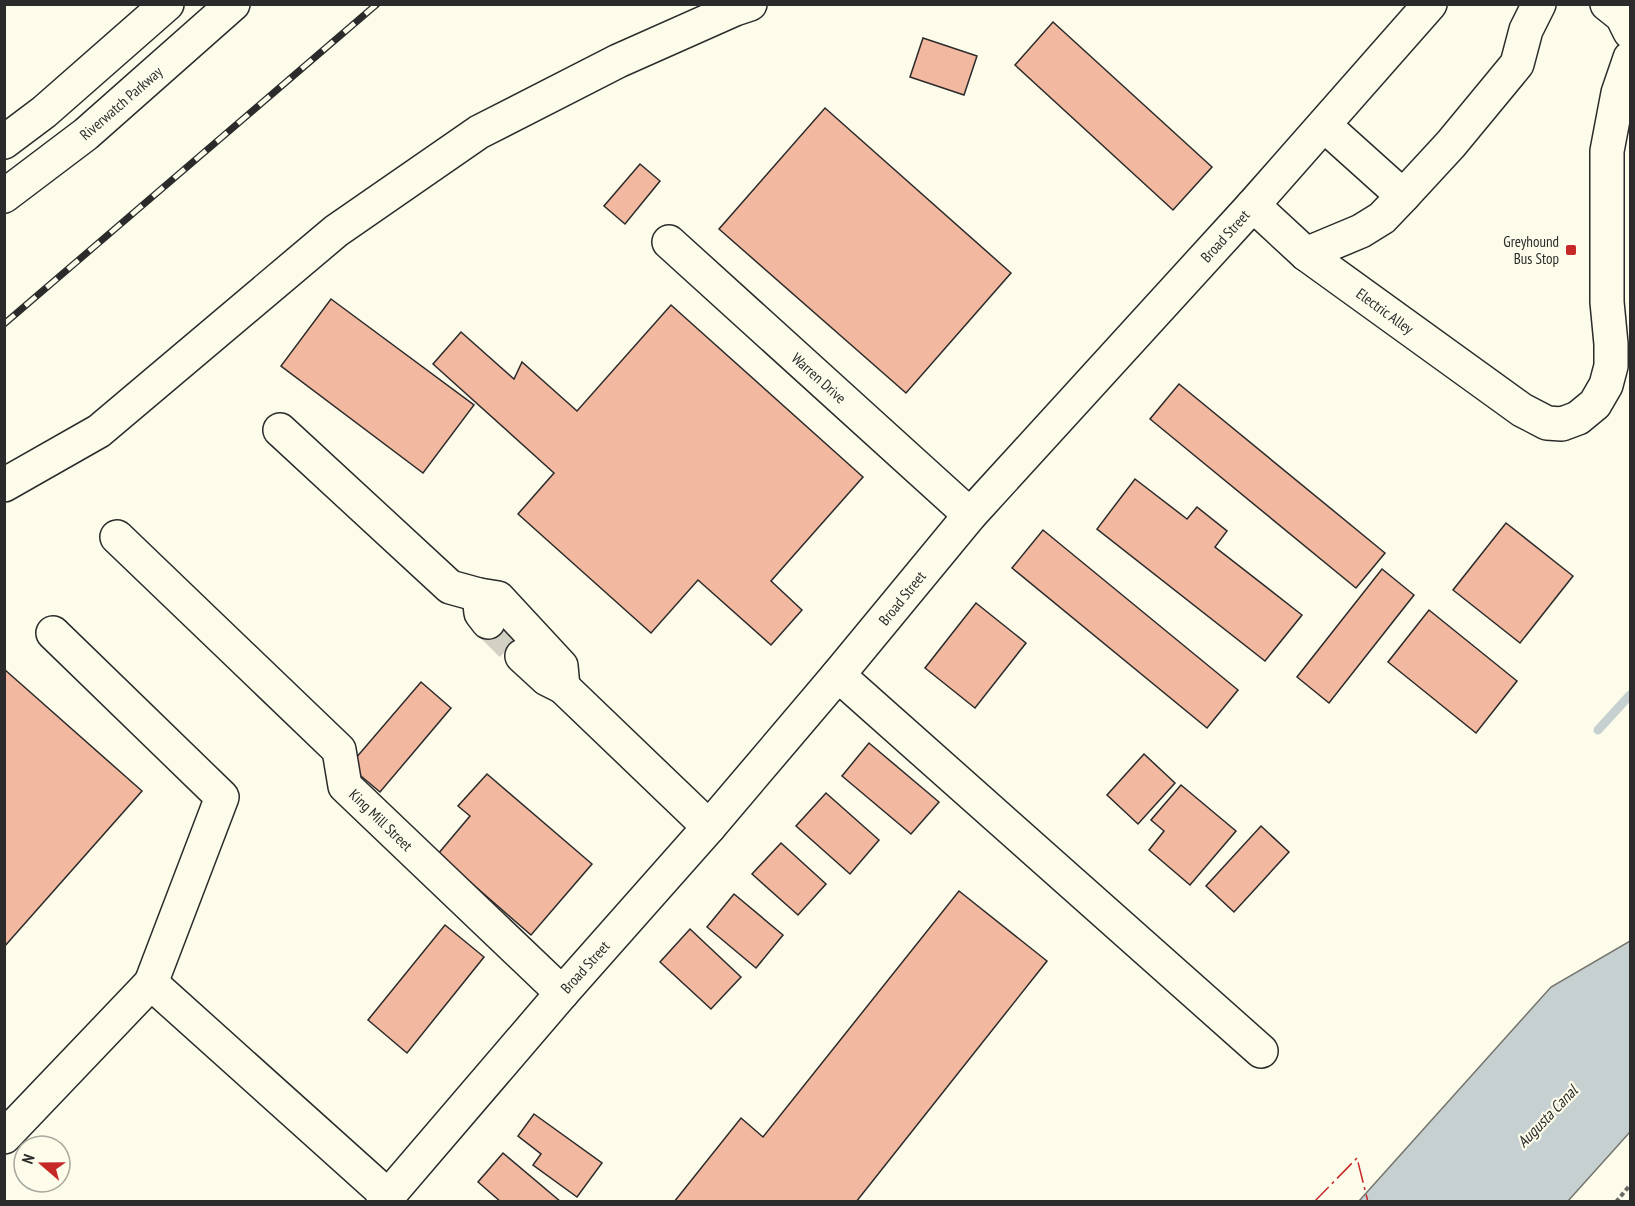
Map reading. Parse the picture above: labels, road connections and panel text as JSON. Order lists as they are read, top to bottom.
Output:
{
  "streets": {
    "main road": [
      "Riverwatch Parkway",
      "Broad Street",
      "Electric Alley",
      "Warren Drive",
      "King Mill Street"
    ]
  },
  "crossings": [
    ["Broad Street", "Electric Alley"],
    ["Broad Street", "Warren Drive"],
    ["Broad Street", "King Mill Street"]
  ],
  "water": ["Augusta Canal"],
  "places": {
    "transit": ["Greyhound Bus Stop"]
  },
  "north": "left"
}
